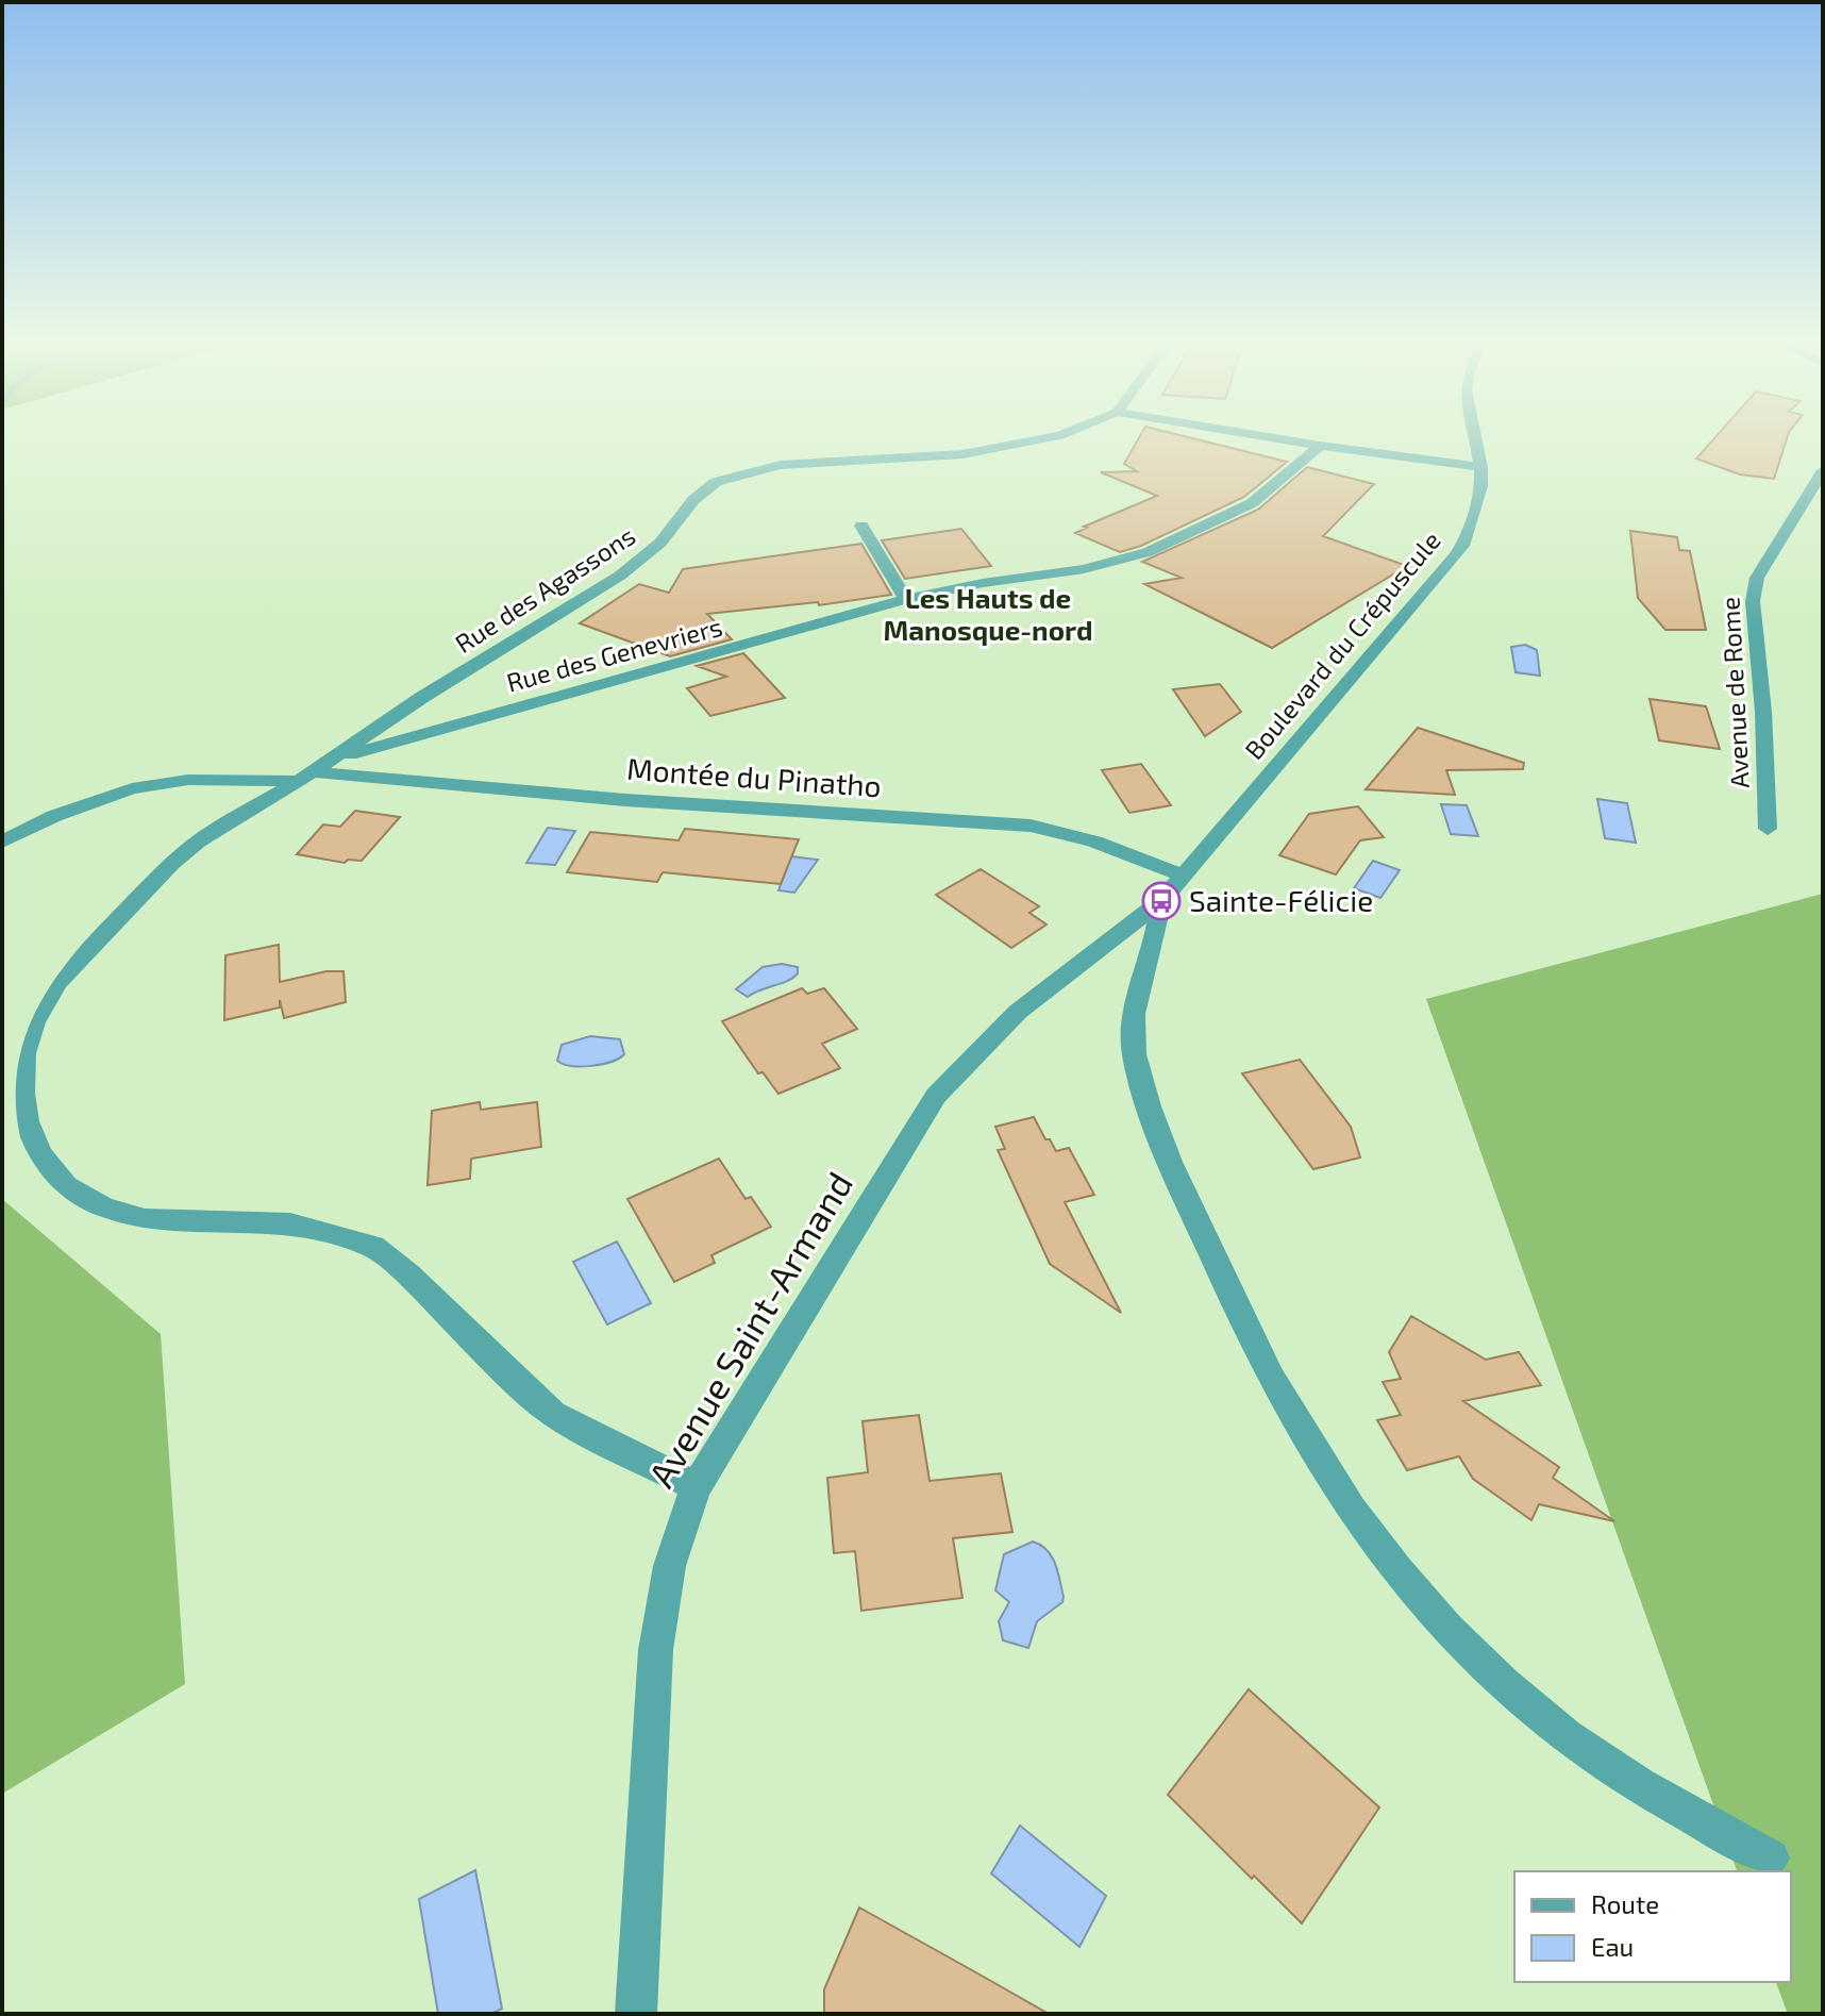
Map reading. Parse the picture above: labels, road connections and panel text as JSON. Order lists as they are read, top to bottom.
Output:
{
  "streets": {
    "street": [
      "Rue des Agassons",
      "Boulevard du Crépuscule",
      "Rue des Genevriers",
      "Avenue de Rome",
      "Montée du Pinatho",
      "Avenue Saint-Armand"
    ]
  },
  "crossings": [
    ["Rue des Agassons", "Rue des Genevriers"],
    ["Rue des Agassons", "Montée du Pinatho"],
    ["Rue des Agassons", "Avenue Saint-Armand"],
    ["Boulevard du Crépuscule", "Montée du Pinatho"],
    ["Boulevard du Crépuscule", "Avenue Saint-Armand"]
  ],
  "districts": ["Les Hauts de Manosque-nord"],
  "places": {
    "bus stop": ["Sainte-Félicie"]
  },
  "legend": ["Route", "Eau"]
}
